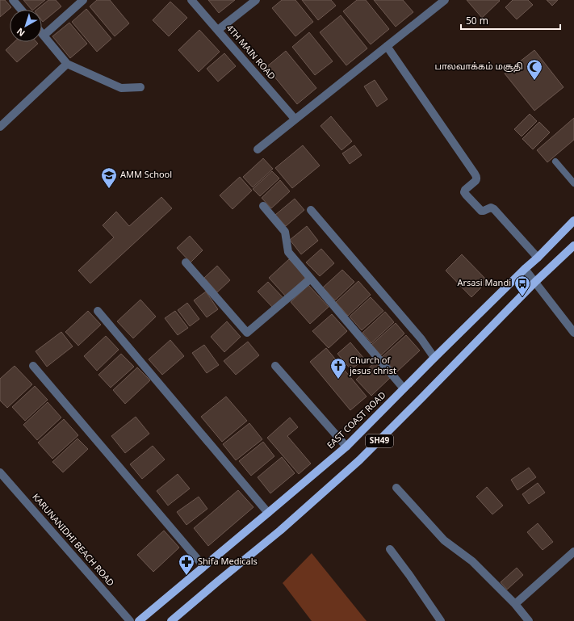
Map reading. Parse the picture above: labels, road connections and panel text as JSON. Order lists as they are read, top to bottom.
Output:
{
  "streets": {
    "main road": ["EAST COAST ROAD", "SH49"],
    "street": ["4TH MAIN ROAD", "KARUNANIDHI BEACH ROAD"]
  },
  "places": {
    "mosque": ["பாலவாக்கம் மசூதி"],
    "school or university": ["AMM School"],
    "bus stop": ["Arsasi Mandi"],
    "church": ["Church of jesus christ"],
    "pharmacy": ["Shifa Medicals"]
  },
  "scale_bar": "50 m",
  "north": "bottom left"
}
